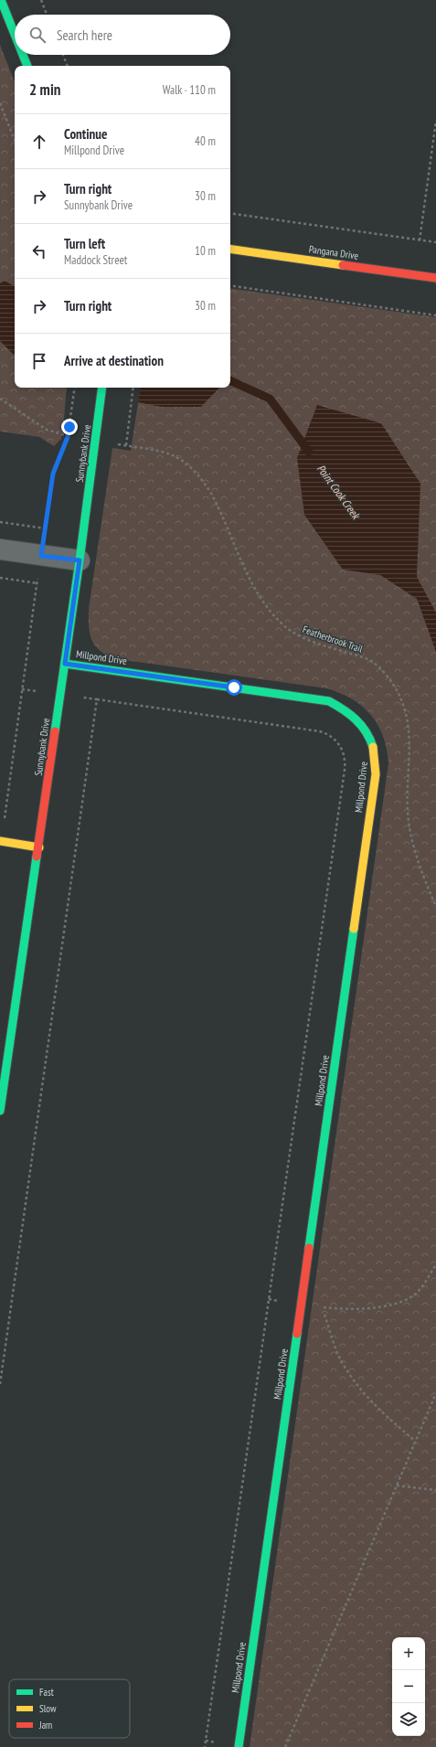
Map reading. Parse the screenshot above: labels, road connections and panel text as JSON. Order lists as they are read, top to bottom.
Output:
{
  "streets": {
    "street": ["Pangana Drive", "Sunnybank Drive", "Millpond Drive"],
    "path": ["Featherbrook Trail"]
  },
  "crossings": [
    ["Sunnybank Drive", "Millpond Drive"]
  ],
  "water": ["Point Cook Creek"],
  "legend": ["Fast", "Slow", "Jam"],
  "page": {
    "search": "Search here",
    "heading": ["2 min", "Walk · 110 m"],
    "list": [
      ["Continue", "Millpond Drive", "40 m"],
      ["Turn right", "Sunnybank Drive", "30 m"],
      ["Turn left", "Maddock Street", "10 m"],
      ["Turn right", "30 m"],
      "Arrive at destination"
    ],
    "map_buttons": ["+", "−"]
  }
}
